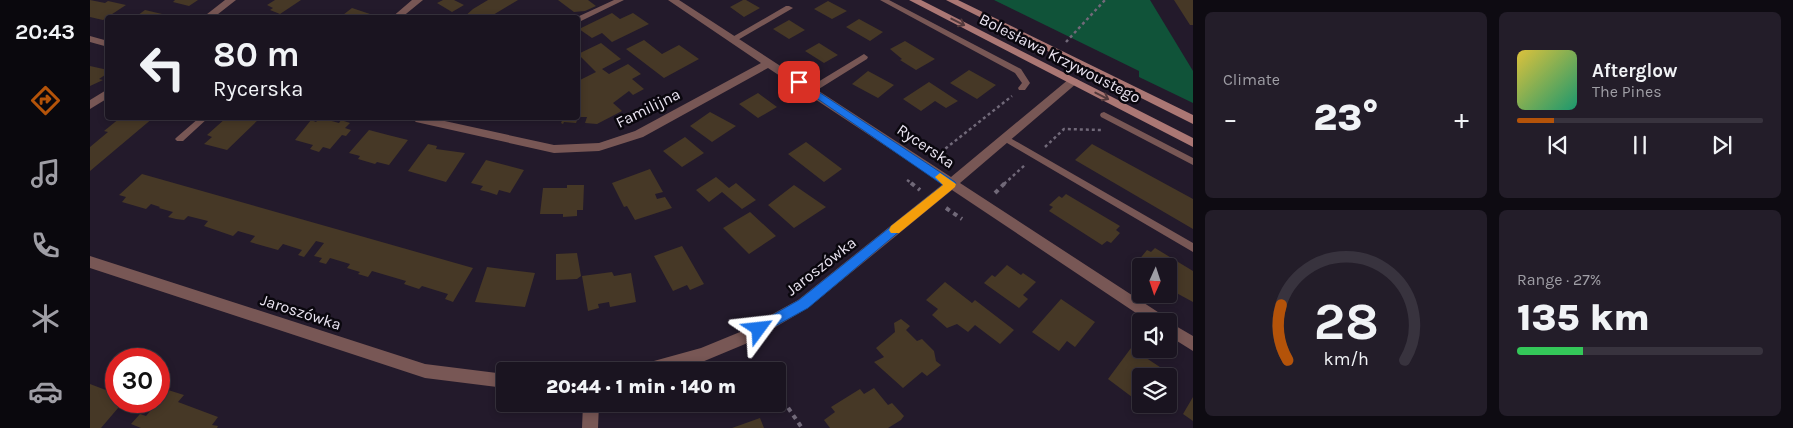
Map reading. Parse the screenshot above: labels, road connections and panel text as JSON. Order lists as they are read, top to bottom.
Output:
{
  "streets": {
    "main road": ["Bolesława Krzywoustego"],
    "street": ["Familijna", "Rycerska", "Jaroszówka"]
  },
  "crossings": [
    ["Bolesława Krzywoustego", "Jaroszówka"],
    ["Familijna", "Rycerska"],
    ["Rycerska", "Jaroszówka"]
  ],
  "north": "bottom",
  "page": {
    "tabs": "20:43",
    "tile": [
      "Climate",
      ["Range · 27%", "135 km"]
    ],
    "turn": ["80 m", "Rycerska"],
    "song": ["Afterglow", "The Pines"],
    "heat": ["−", "23°", "+"],
    "limit": "30",
    "trip": "20:44 · 1 min · 140 m",
    "gauge": ["28", "km/h"]
  }
}
